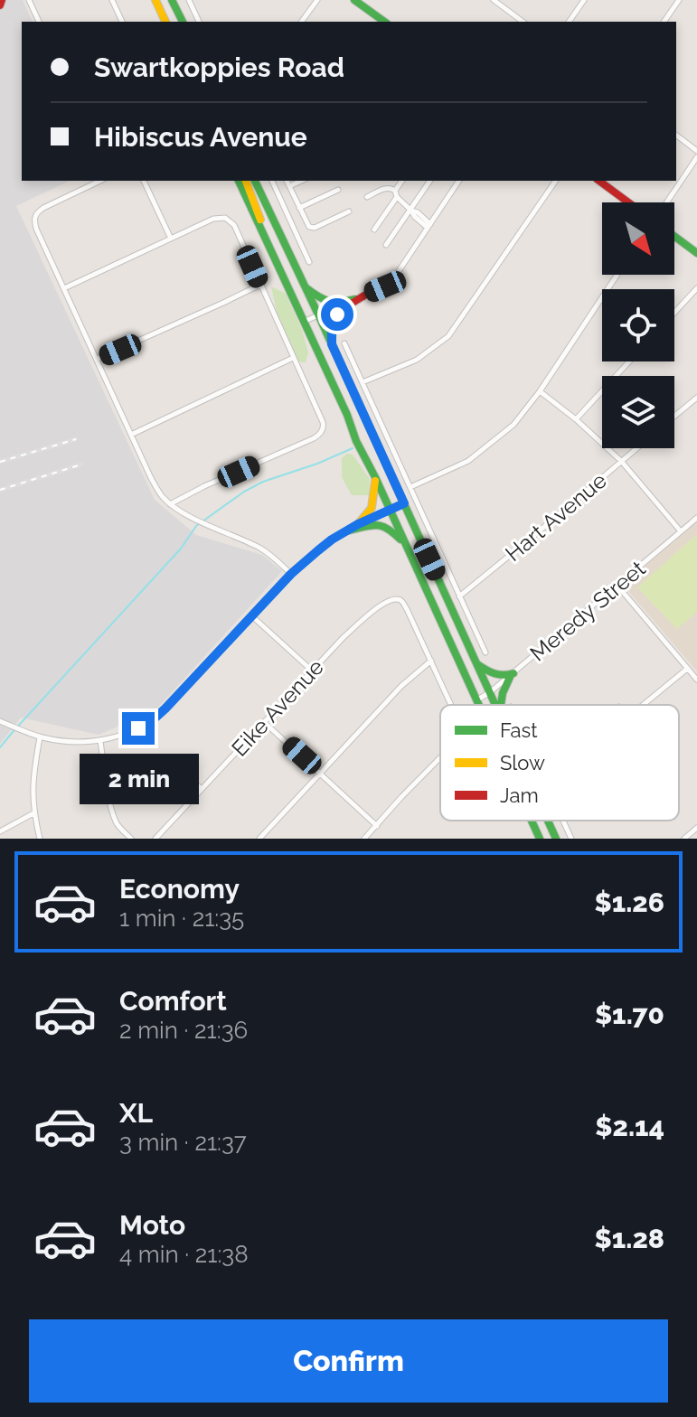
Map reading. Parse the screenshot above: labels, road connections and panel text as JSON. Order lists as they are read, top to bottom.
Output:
{
  "streets": {
    "street": ["Hart Avenue", "Meredy Street", "Eike Avenue"]
  },
  "legend": ["Fast", "Slow", "Jam"],
  "north": "bottom right",
  "page": {
    "banner": ["Swartkoppies Road", "Hibiscus Avenue"],
    "bubble": "2 min",
    "list": [
      {
        "name": "Economy",
        "note": "1 min · 21:35",
        "value": "$1.26"
      },
      {
        "name": "Comfort",
        "note": "2 min · 21:36",
        "value": "$1.70"
      },
      {
        "name": "XL",
        "note": "3 min · 21:37",
        "value": "$2.14"
      },
      {
        "name": "Moto",
        "note": "4 min · 21:38",
        "value": "$1.28"
      }
    ],
    "buttons": "Confirm"
  }
}
